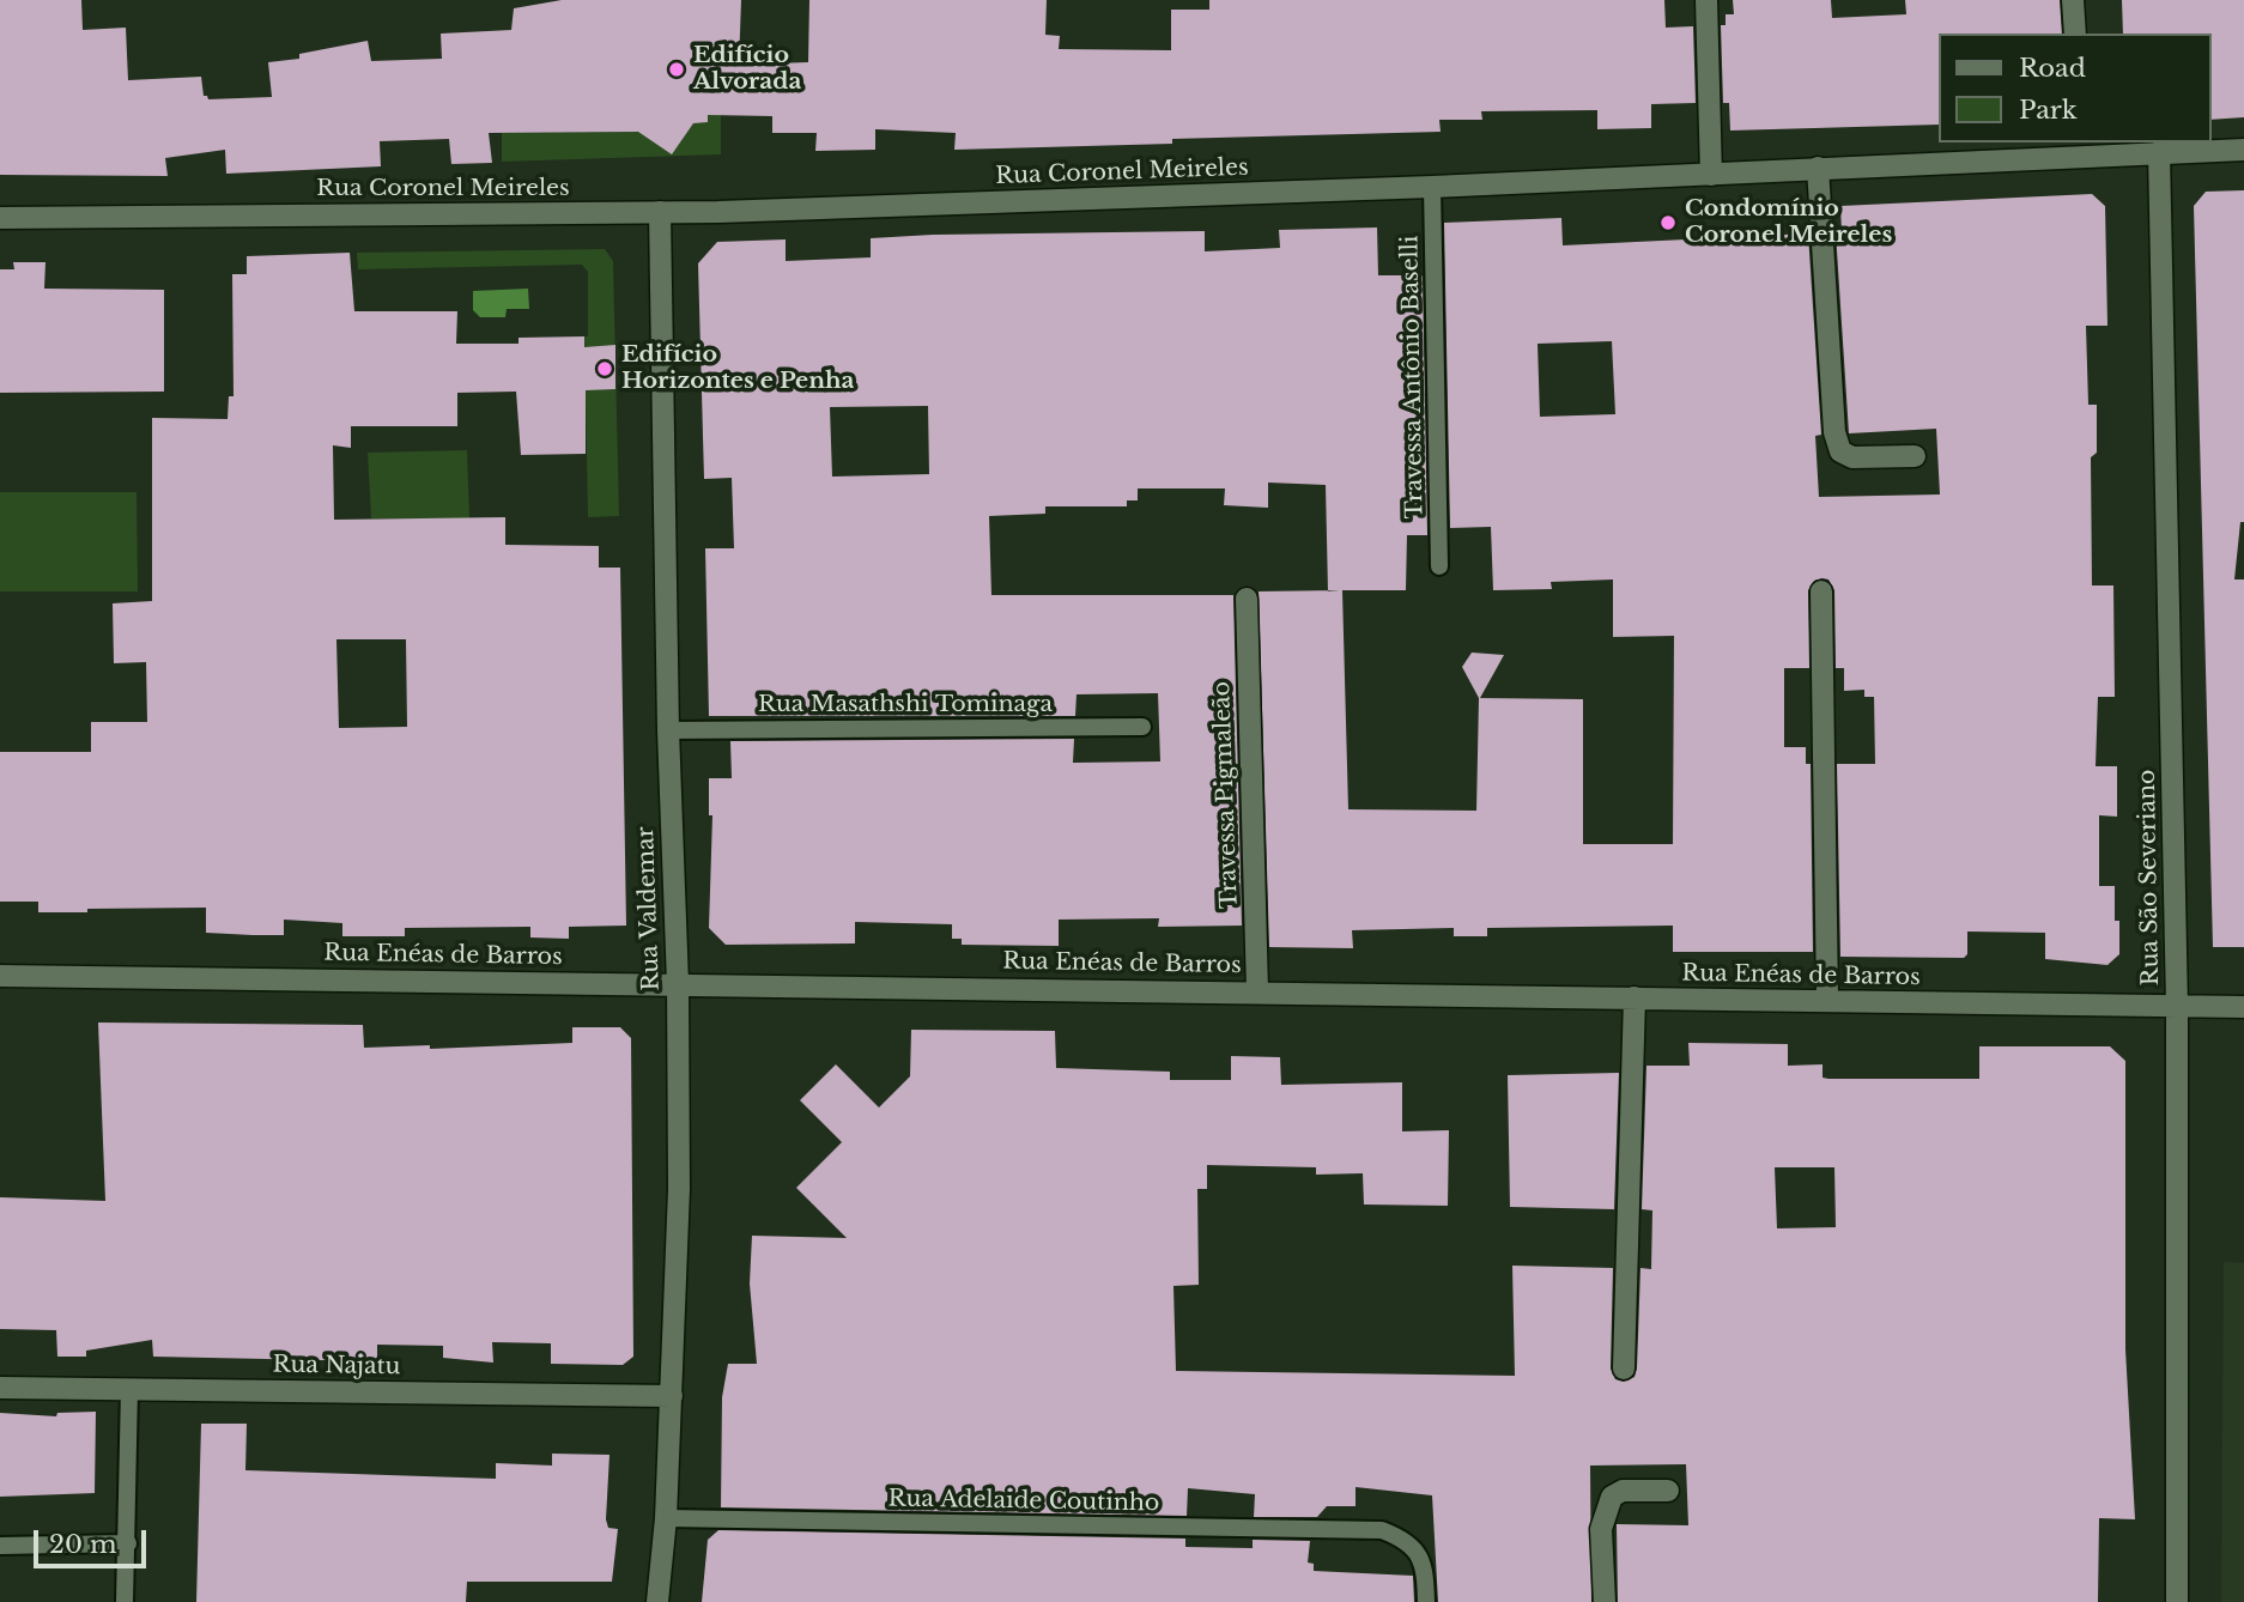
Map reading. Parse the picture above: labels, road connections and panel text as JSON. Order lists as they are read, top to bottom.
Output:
{
  "streets": {
    "street": [
      "Rua Coronel Meireles",
      "Travessa Pigmaleão",
      "Rua São Severiano",
      "Rua Valdemar",
      "Rua Enéas de Barros",
      "Rua Najatu"
    ],
    "lane": ["Travessa Antônio Baselli", "Rua Masathshi Tominaga", "Rua Adelaide Coutinho"]
  },
  "crossings": [
    ["Rua Coronel Meireles", "Travessa Antônio Baselli"],
    ["Rua Coronel Meireles", "Rua São Severiano"],
    ["Rua Coronel Meireles", "Rua Valdemar"],
    ["Rua Masathshi Tominaga", "Rua Valdemar"],
    ["Travessa Pigmaleão", "Rua Enéas de Barros"],
    ["Rua São Severiano", "Rua Enéas de Barros"],
    ["Rua Valdemar", "Rua Enéas de Barros"],
    ["Rua Valdemar", "Rua Najatu"],
    ["Rua Valdemar", "Rua Adelaide Coutinho"]
  ],
  "places": ["Edifício Alvorada", "Condomínio Coronel Meireles", "Edifício Horizontes e Penha"],
  "legend": ["Road", "Park"],
  "scale_bar": "20 m"
}
